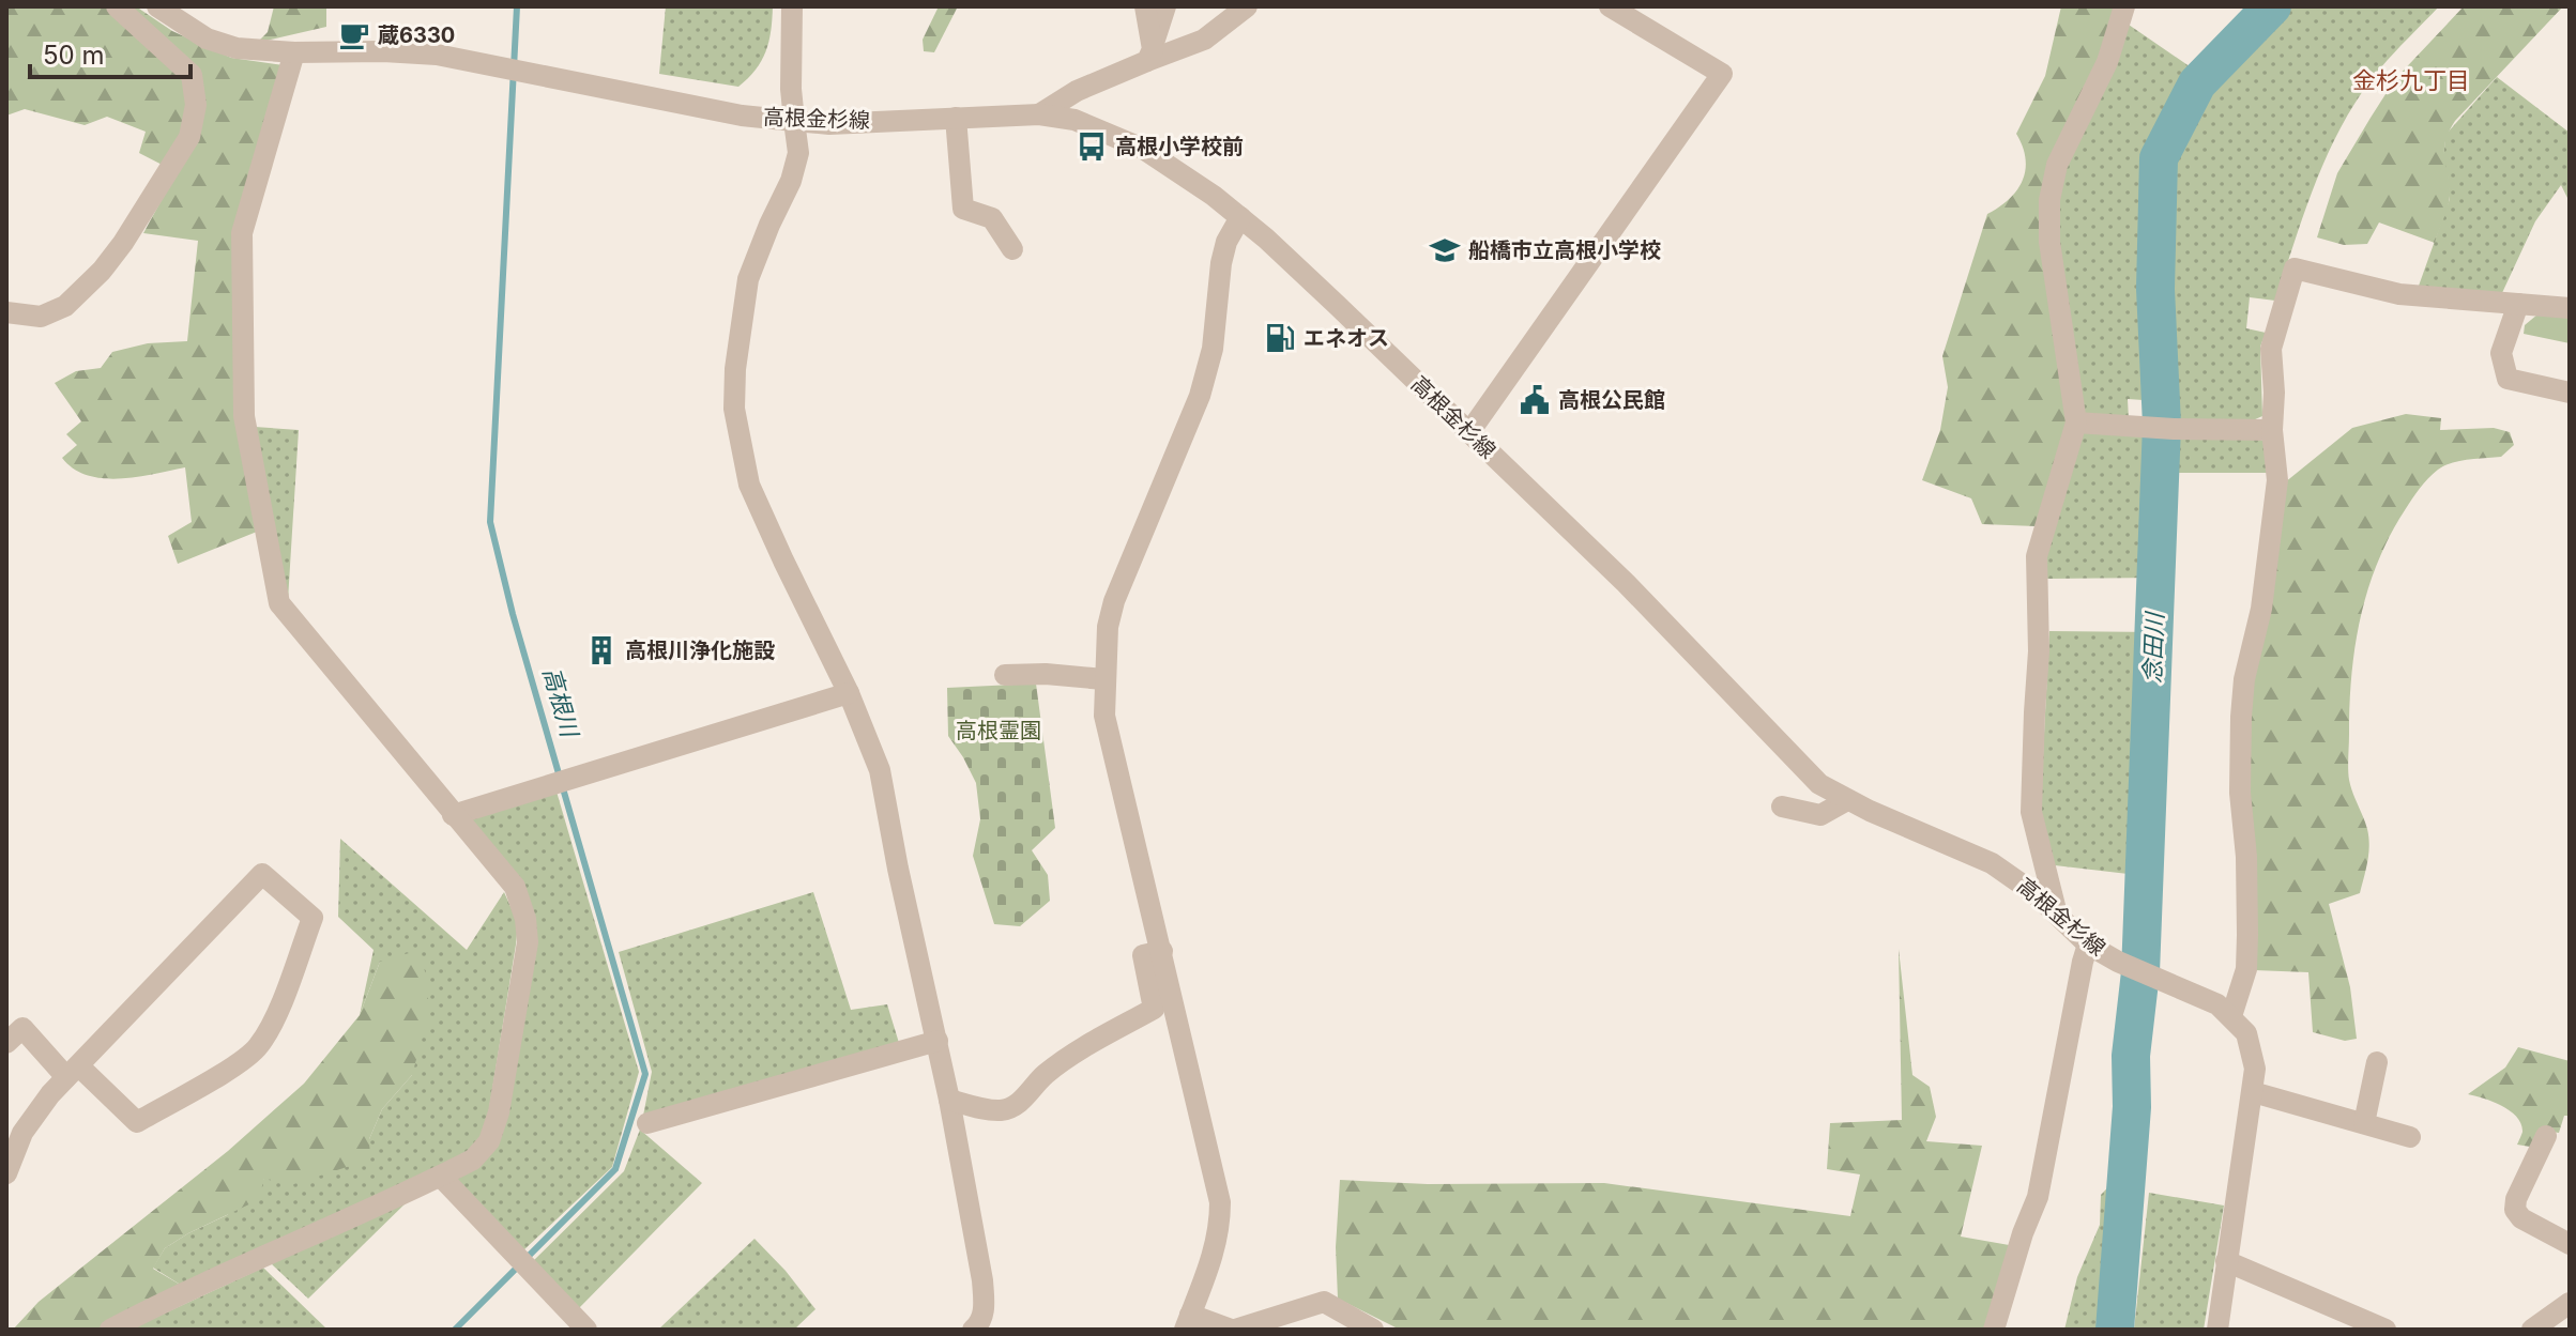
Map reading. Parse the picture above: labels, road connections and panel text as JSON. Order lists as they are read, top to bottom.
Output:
{
  "streets": {
    "street": ["高根金杉線"]
  },
  "districts": ["金杉九丁目"],
  "water": ["念田川", "高根川"],
  "parks": ["高根霊園"],
  "places": {
    "cafe": ["蔵6330"],
    "bus stop": ["高根小学校前"],
    "school or university": ["船橋市立高根小学校"],
    "fuel station": ["エネオス"],
    "public building": ["高根公民館"],
    "building": ["高根川浄化施設"]
  },
  "scale_bar": "50 m"
}
